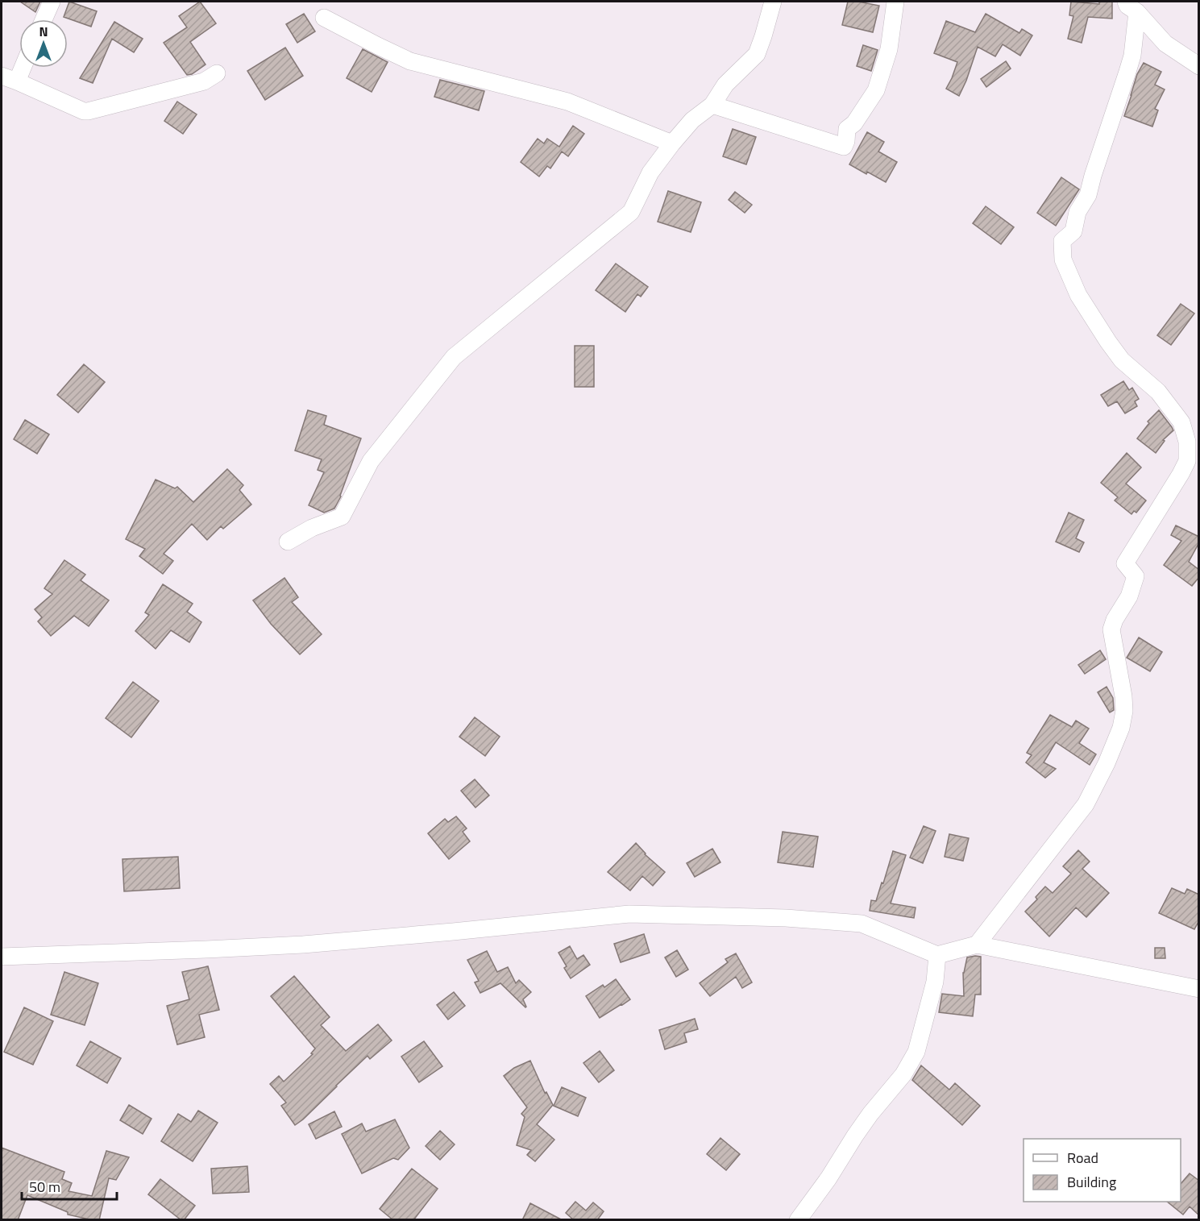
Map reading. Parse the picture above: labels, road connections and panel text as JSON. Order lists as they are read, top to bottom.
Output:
{
  "legend": ["Road", "Building"],
  "scale_bar": "50 m",
  "north": "top"
}
